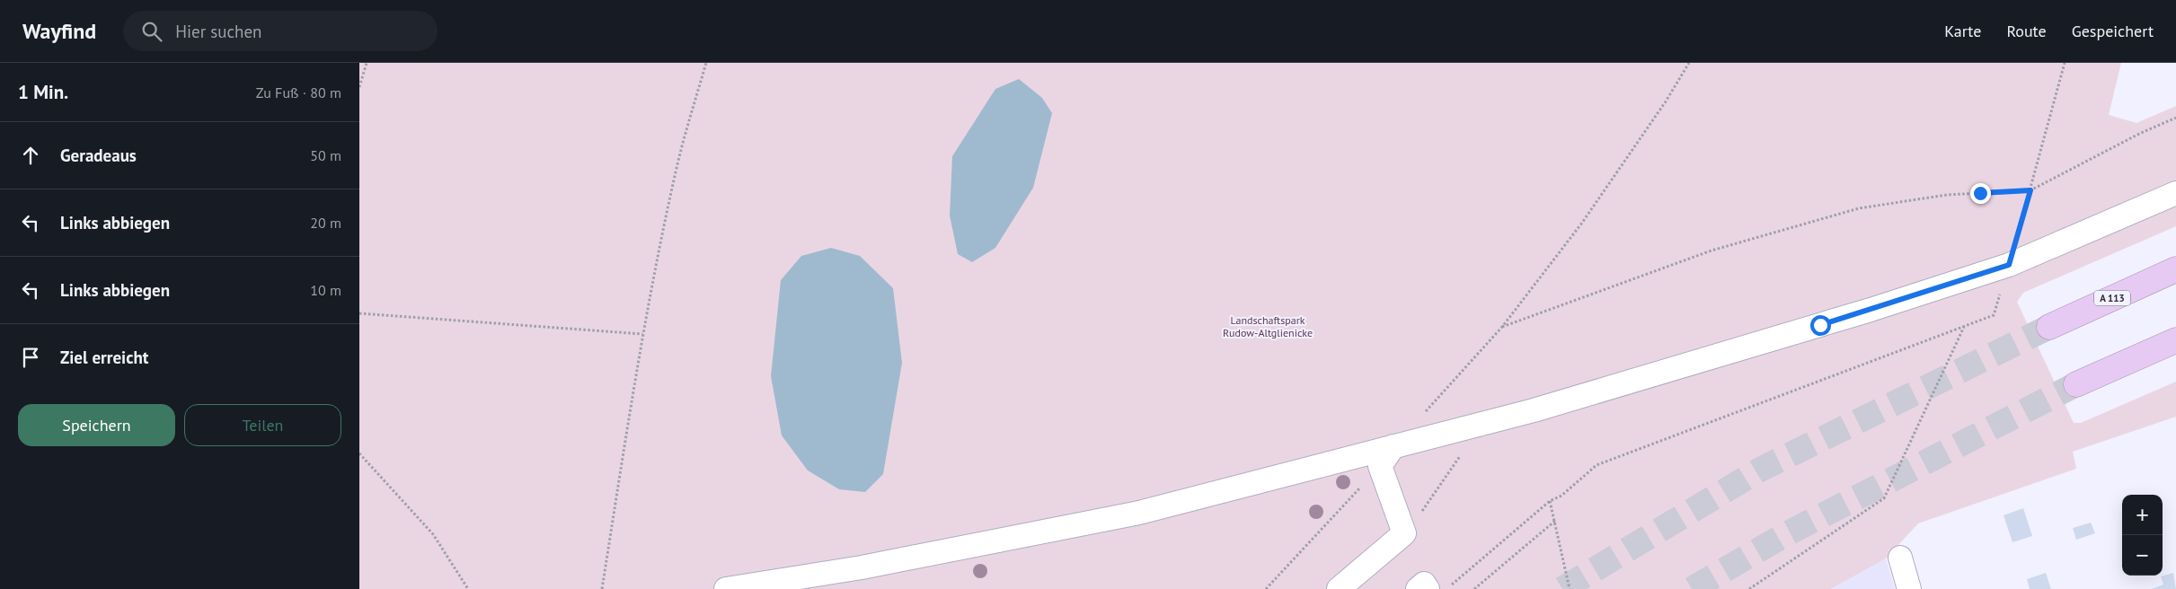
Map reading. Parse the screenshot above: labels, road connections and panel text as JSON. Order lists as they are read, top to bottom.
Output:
{
  "streets": {
    "highway": ["A 113"]
  },
  "parks": ["Landschaftspark Rudow-Altglienicke"],
  "page": {
    "header": "Wayfind",
    "search": "Hier suchen",
    "nav": ["Karte", "Route", "Gespeichert"],
    "heading": ["1 Min.", "Zu Fuß · 80 m"],
    "list": [
      ["Geradeaus", "50 m"],
      ["Links abbiegen", "20 m"],
      ["Links abbiegen", "10 m"],
      "Ziel erreicht"
    ],
    "buttons": ["Speichern", "Teilen"],
    "map_buttons": ["+", "−"]
  }
}
